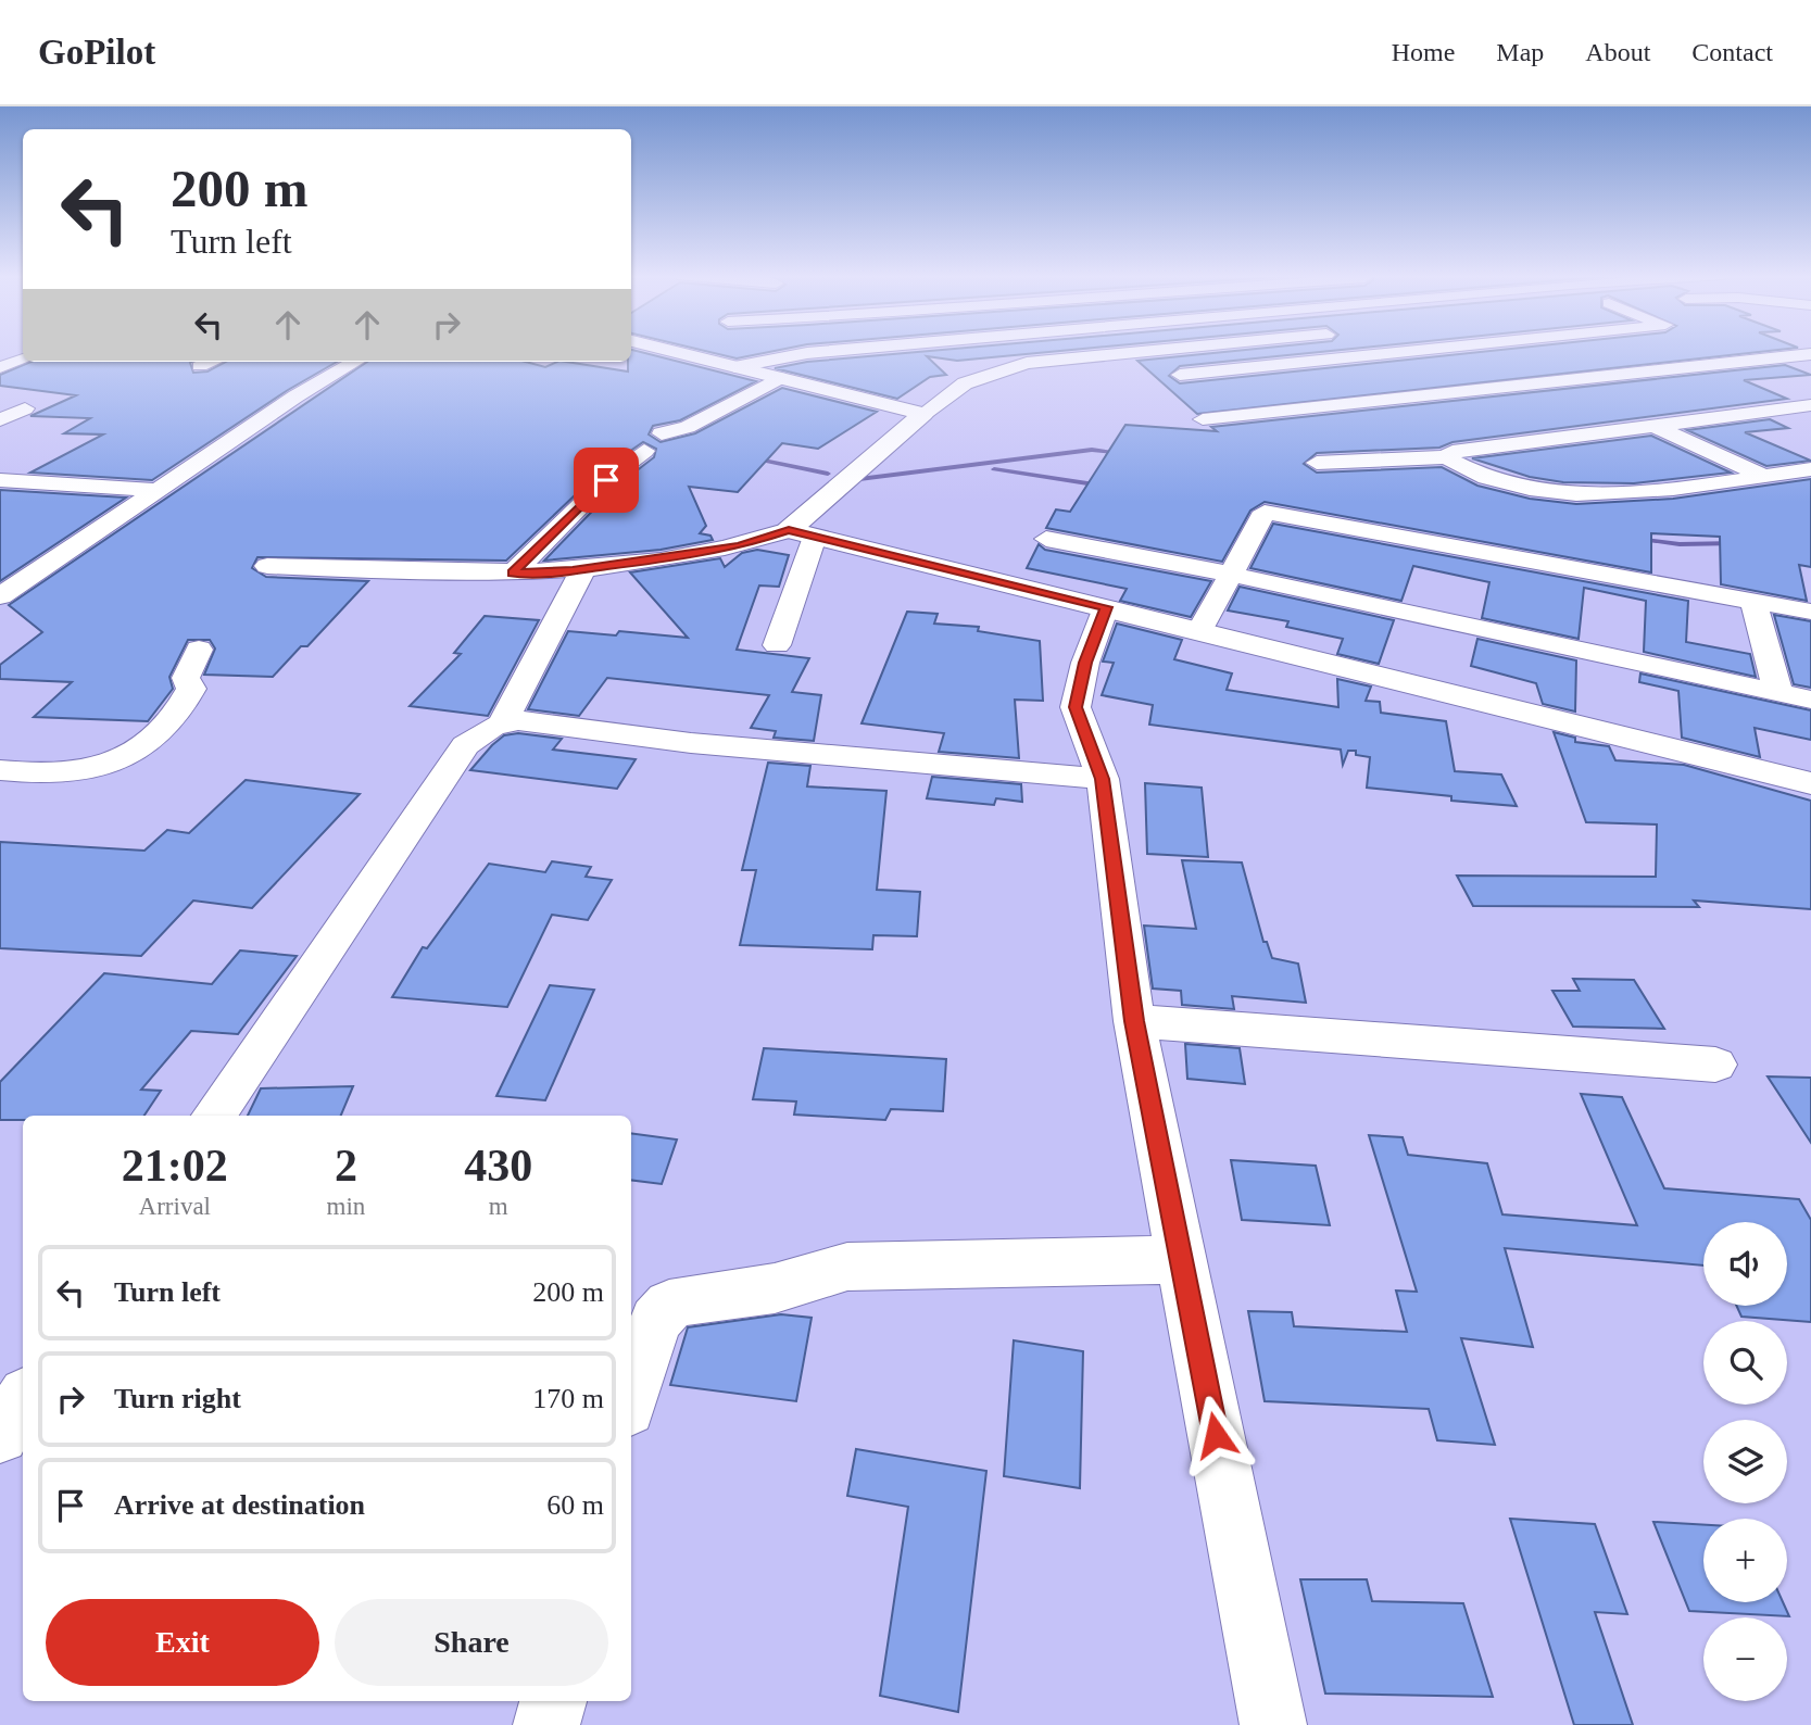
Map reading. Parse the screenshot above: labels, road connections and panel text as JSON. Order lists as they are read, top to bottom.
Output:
{
  "page": {
    "header": "GoPilot",
    "nav": [
      "Home",
      "Map",
      "About",
      "Contact"
    ],
    "turn": ["200 m", "Turn left"],
    "eta": [
      "21:02",
      "Arrival",
      "2",
      "min",
      "430",
      "m"
    ],
    "map_buttons": ["+", "−"],
    "list": [
      {
        "name": "Turn left",
        "value": "200 m"
      },
      {
        "name": "Turn right",
        "value": "170 m"
      },
      {
        "name": "Arrive at destination",
        "value": "60 m"
      }
    ],
    "buttons": ["Exit", "Share"]
  }
}
